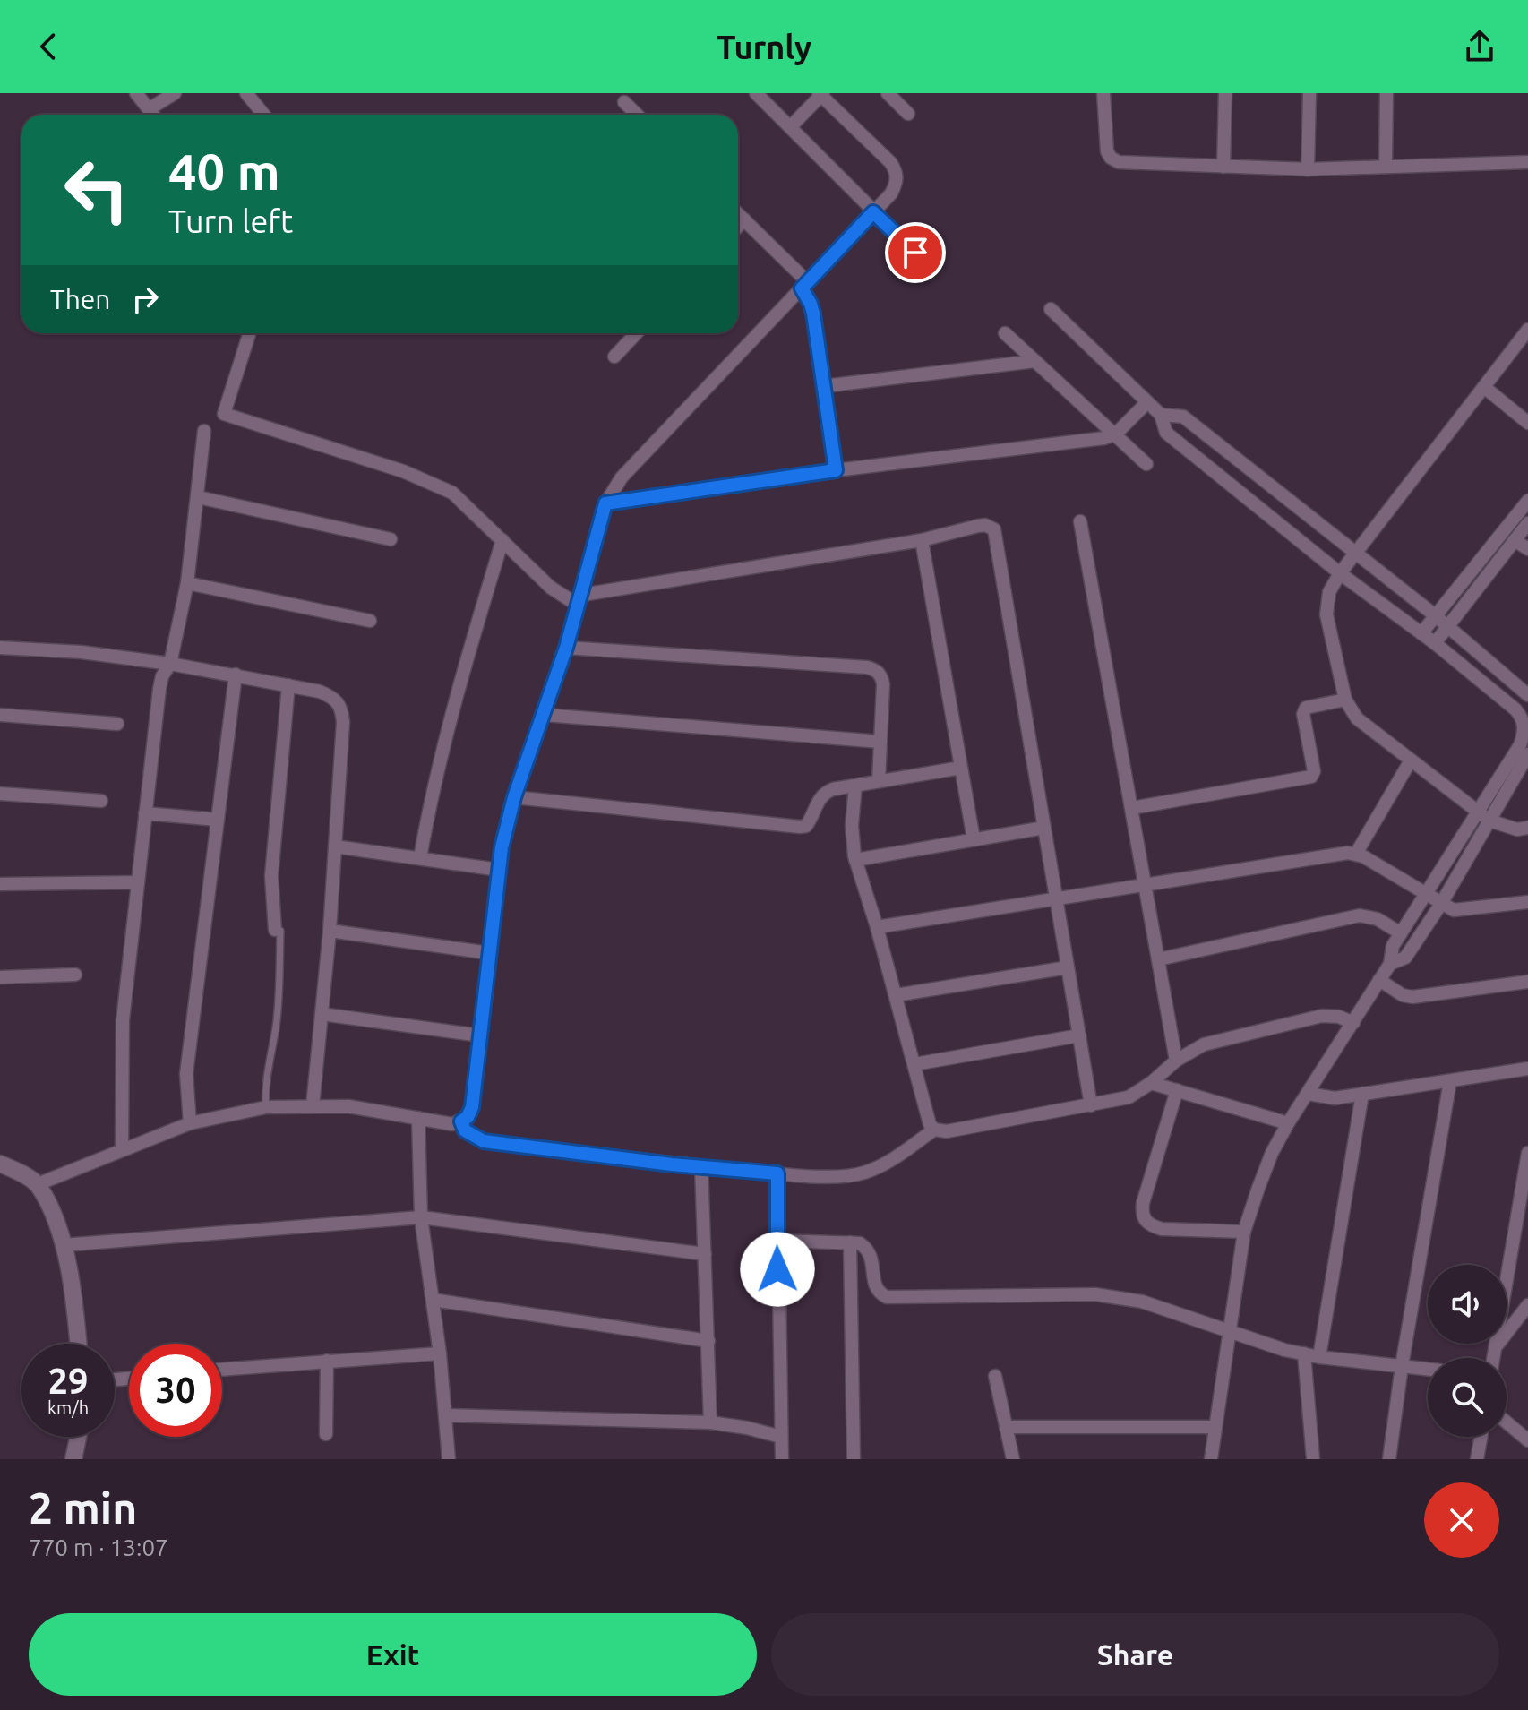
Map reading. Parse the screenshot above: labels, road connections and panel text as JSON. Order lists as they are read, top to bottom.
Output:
{
  "page": {
    "header": "Turnly",
    "turn": ["40 m", "Turn left"],
    "then": "Then",
    "speed": "29 km/h",
    "limit": "30",
    "heading": ["2 min", "770 m · 13:07"],
    "buttons": ["Exit", "Share"]
  }
}
